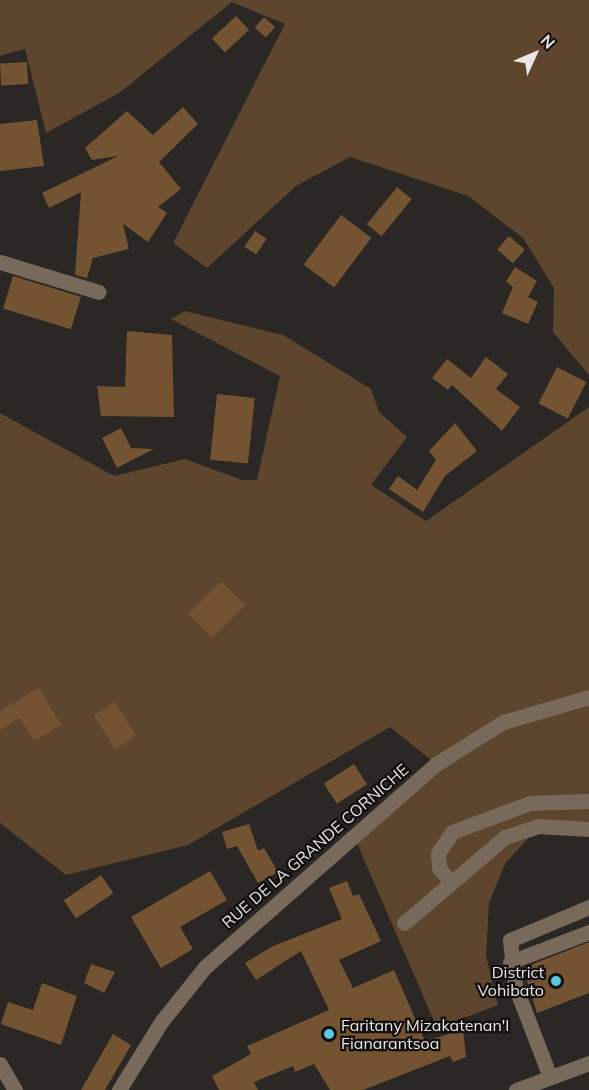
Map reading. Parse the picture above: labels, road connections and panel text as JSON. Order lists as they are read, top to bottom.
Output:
{
  "streets": {
    "street": ["RUE DE LA GRANDE CORNICHE"]
  },
  "places": ["District Vohibato", "Faritany Mizakatenan'I Fianarantsoa"],
  "north": "top right"
}
